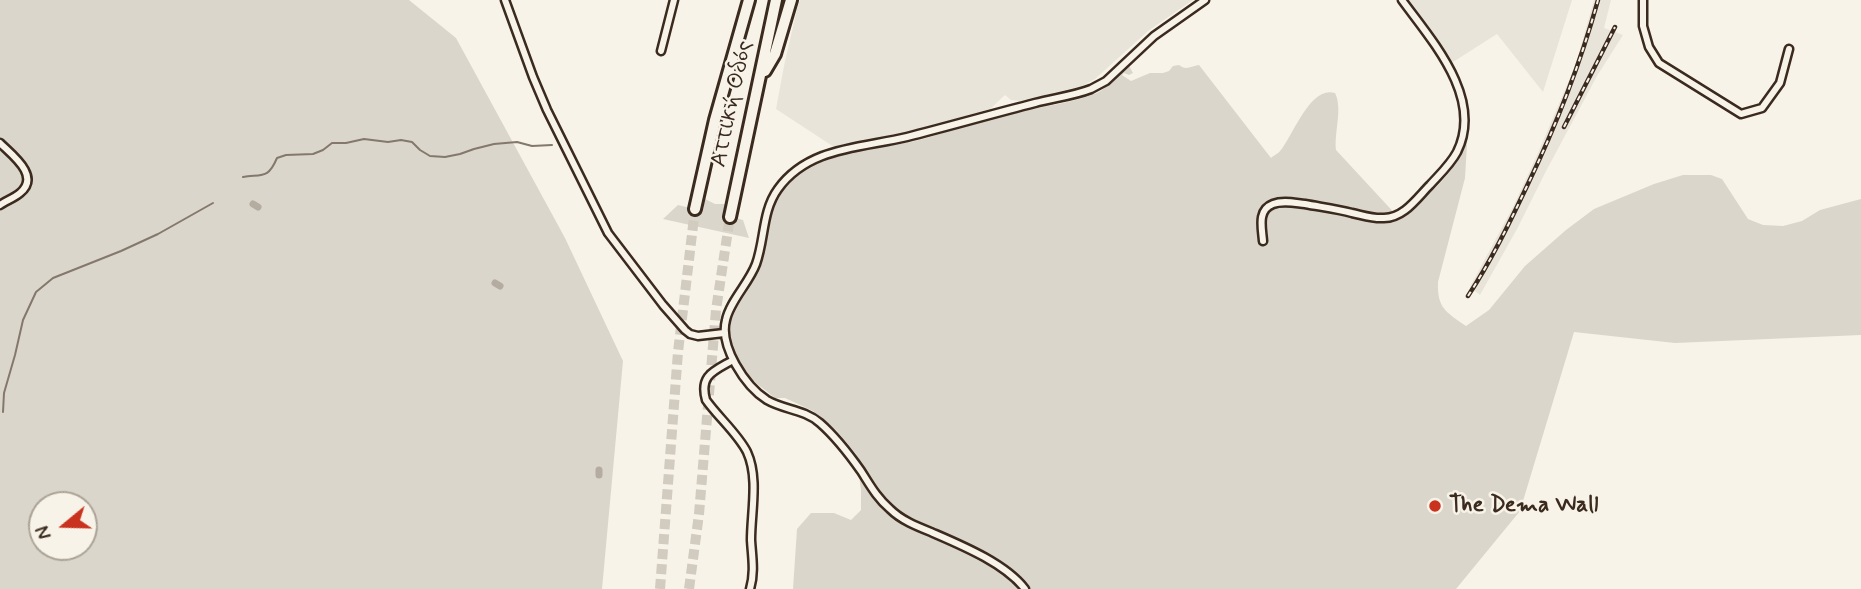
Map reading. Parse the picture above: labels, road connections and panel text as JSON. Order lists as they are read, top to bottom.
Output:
{
  "streets": {
    "highway": ["Αττική Οδός"]
  },
  "places": ["The Dema Wall"],
  "north": "left"
}
